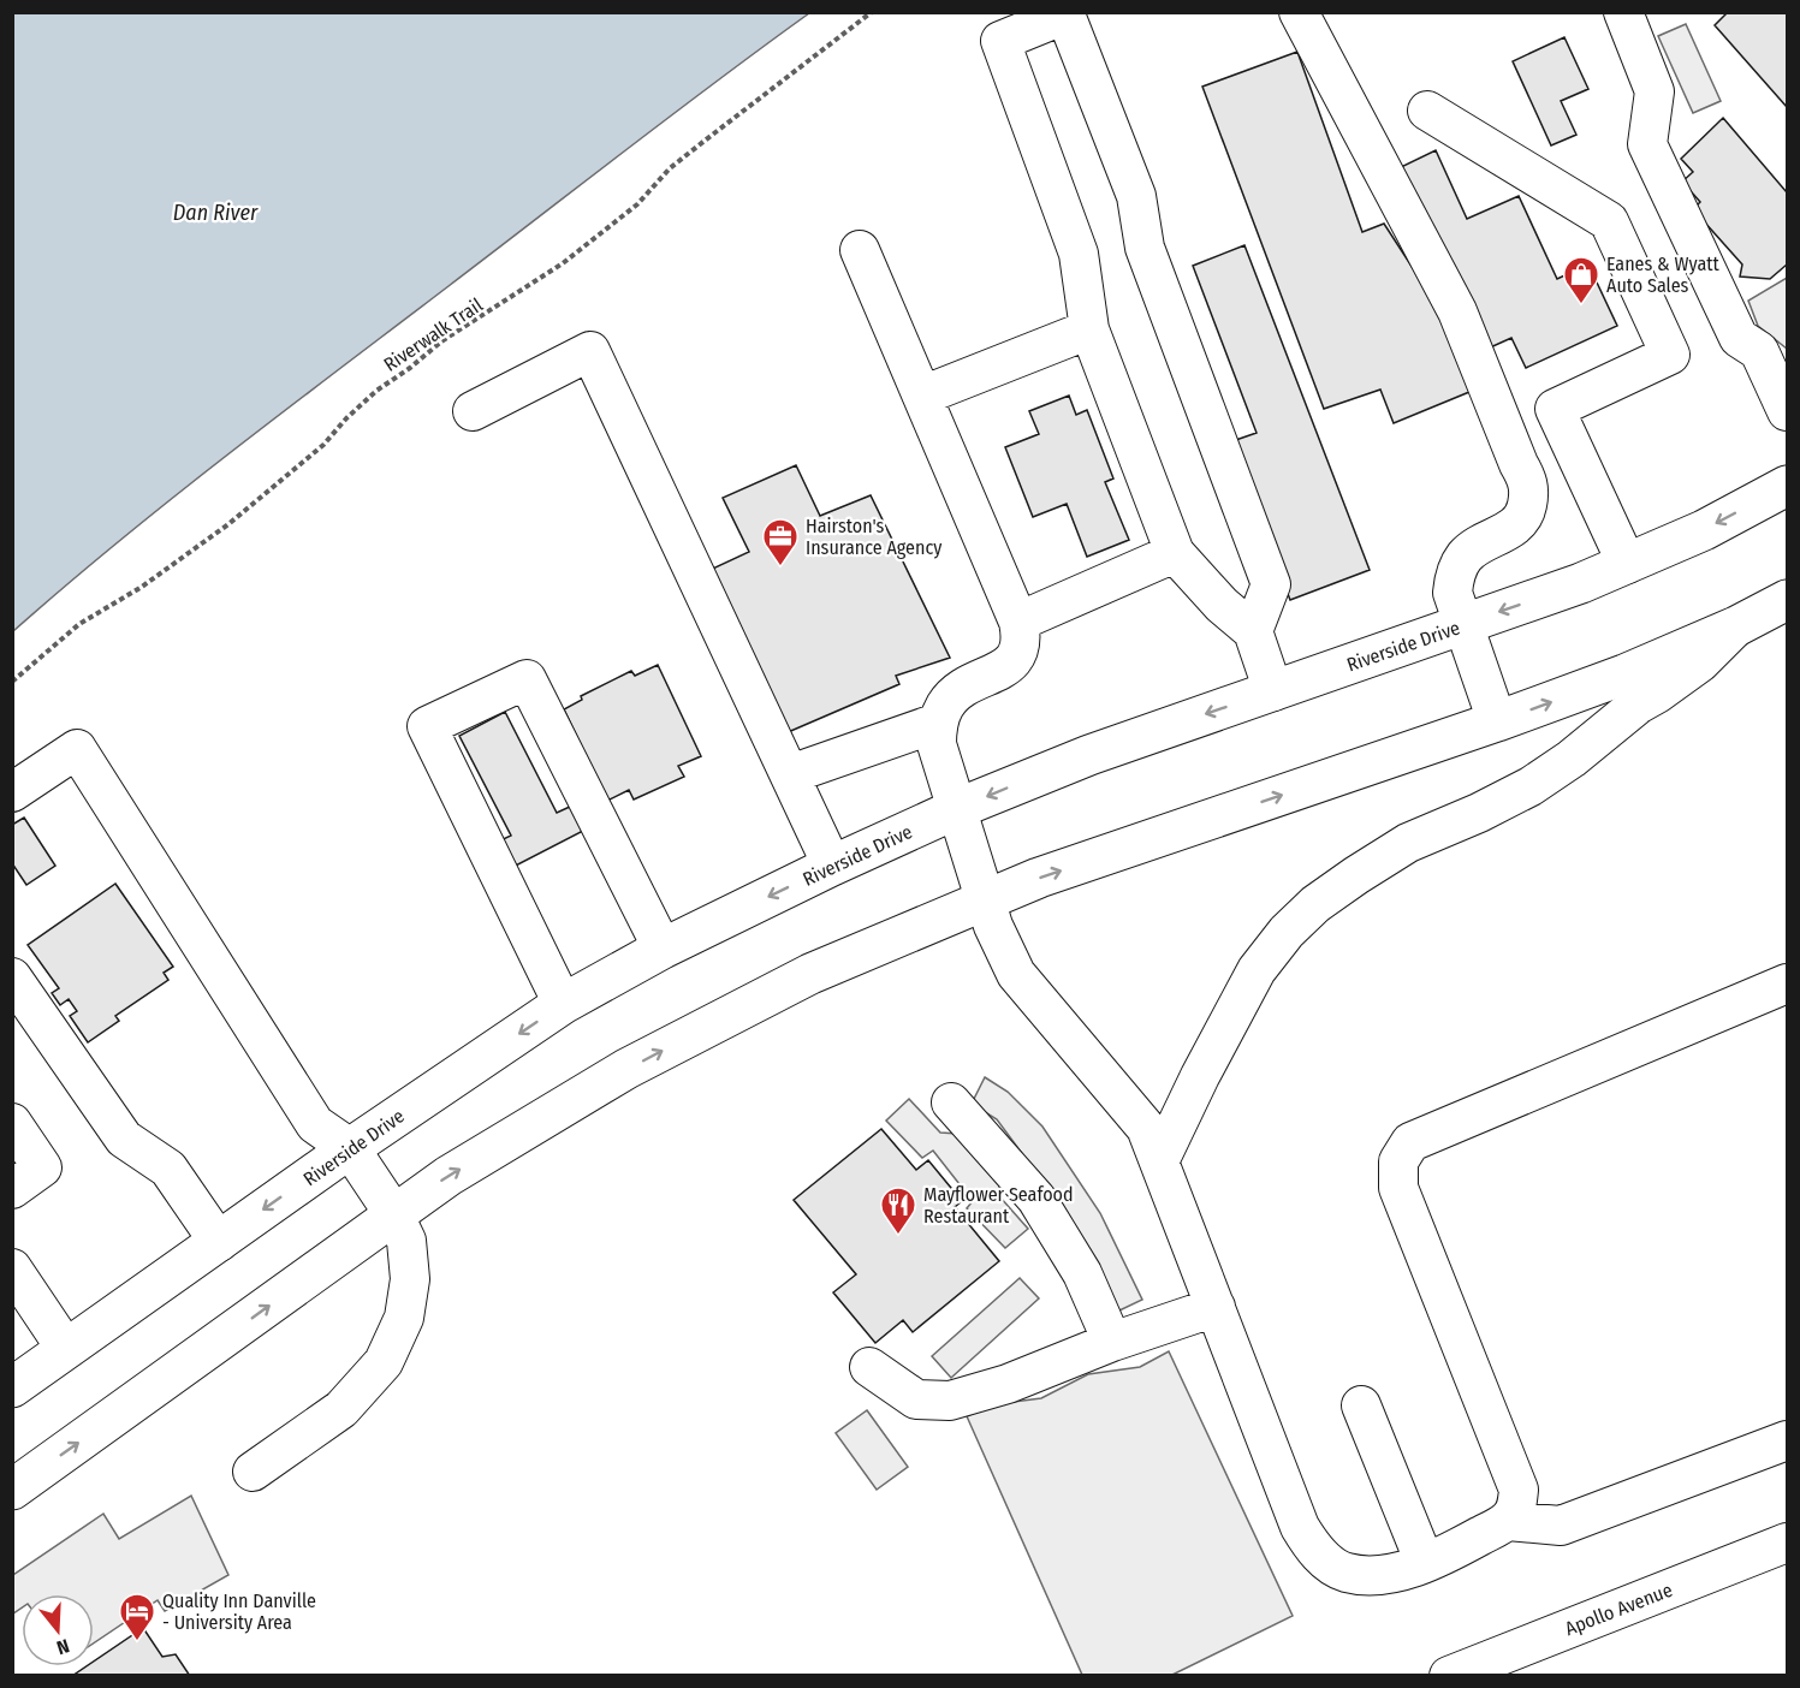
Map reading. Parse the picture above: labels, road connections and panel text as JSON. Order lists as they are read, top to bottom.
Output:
{
  "streets": {
    "main road": ["Riverside Drive"],
    "street": ["Apollo Avenue"],
    "path": ["Riverwalk Trail"]
  },
  "water": ["Dan River"],
  "places": {
    "shop": ["Eanes & Wyatt Auto Sales"],
    "office": ["Hairston's Insurance Agency"],
    "restaurant": ["Mayflower Seafood Restaurant"],
    "hotel": ["Quality Inn Danville - University Area"]
  },
  "north": "bottom"
}
